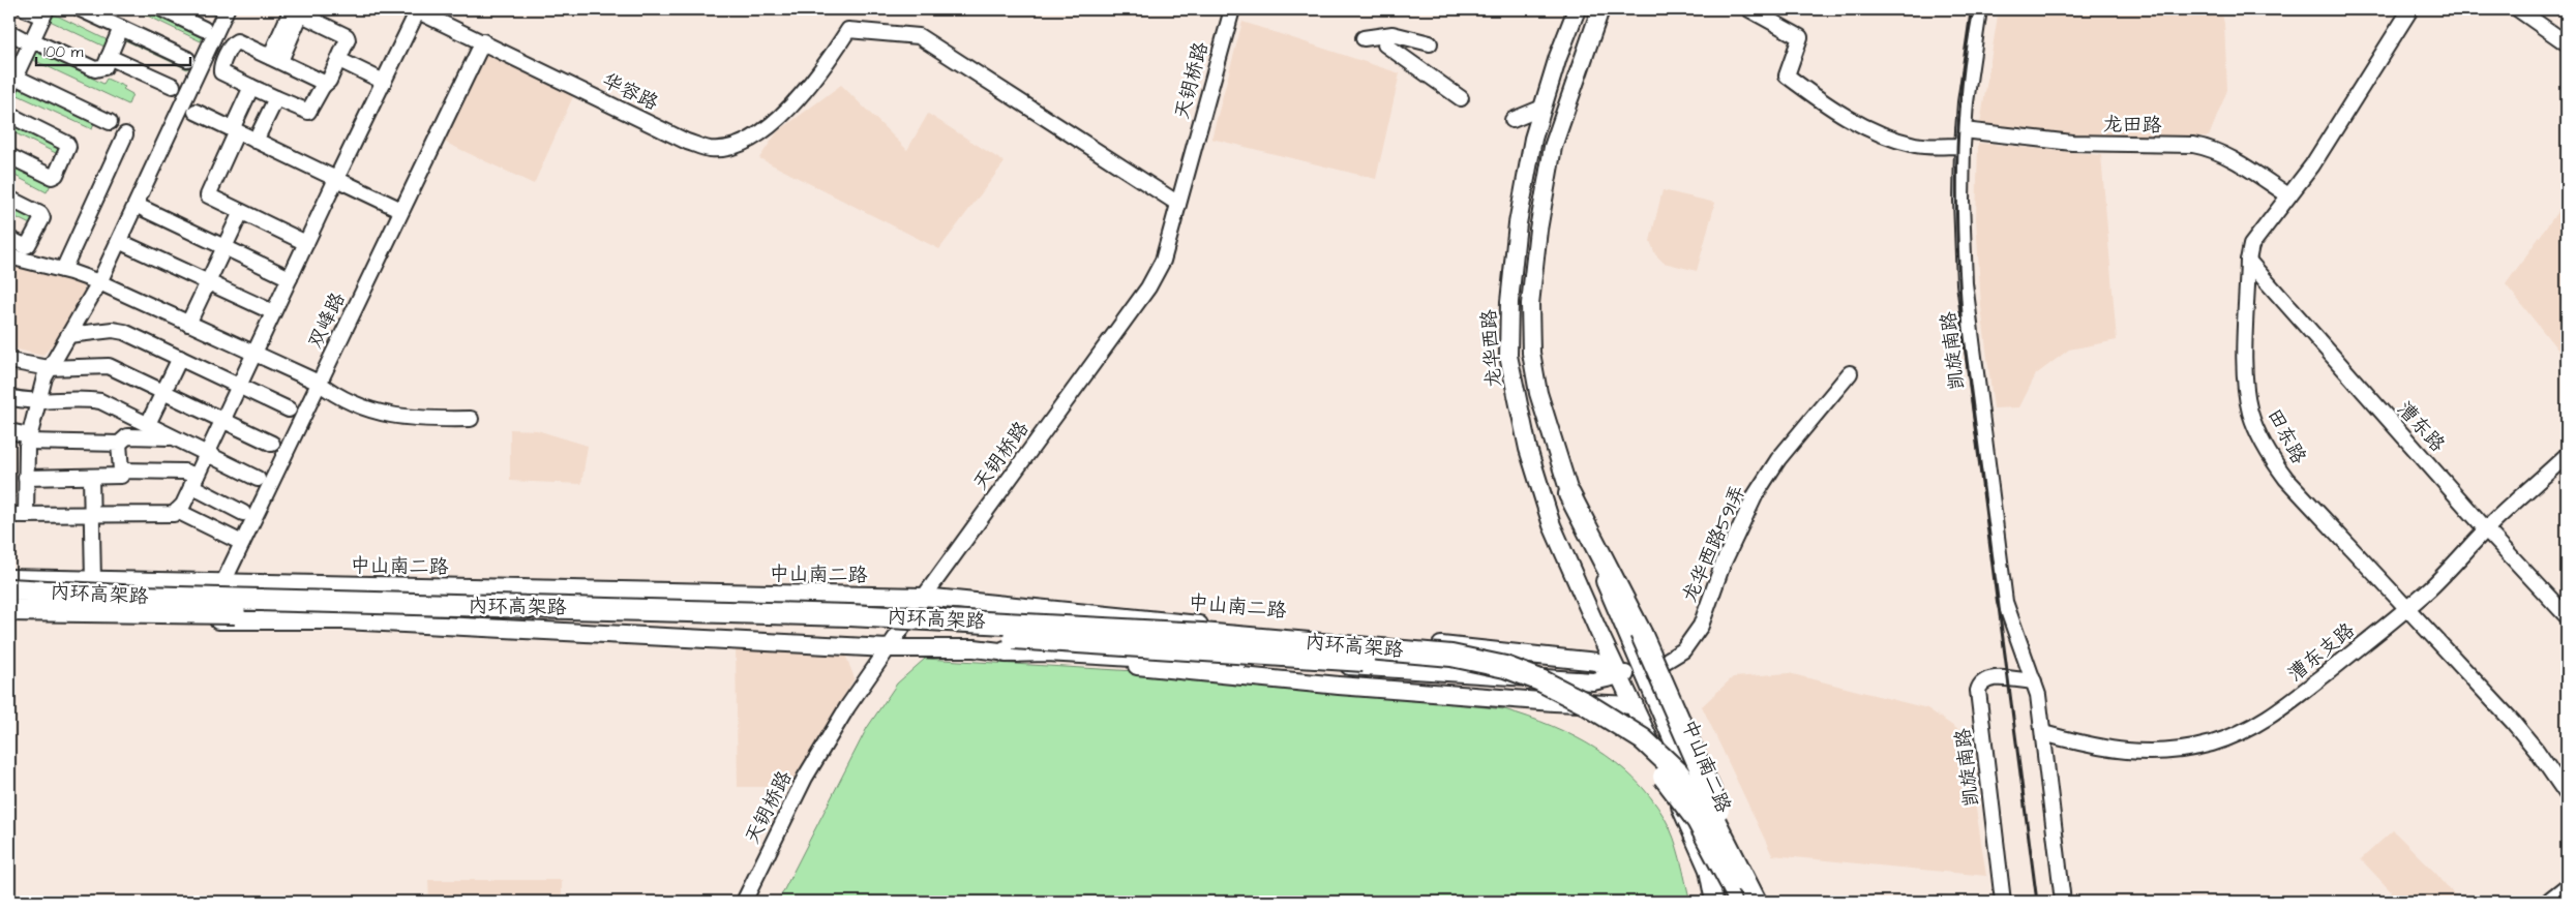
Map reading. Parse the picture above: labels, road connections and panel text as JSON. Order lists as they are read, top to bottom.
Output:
{
  "streets": {
    "highway": ["内环高架路"],
    "main road": ["龙华西路", "中山南二路"],
    "street": [
      "天钥桥路",
      "华容路",
      "龙田路",
      "双峰路",
      "凯旋南路",
      "漕东路",
      "田东路",
      "龙华西路591弄",
      "漕东支路"
    ]
  },
  "crossings": [
    ["天钥桥路", "华容路"],
    ["天钥桥路", "中山南二路"],
    ["华容路", "双峰路"],
    ["龙田路", "凯旋南路"],
    ["龙田路", "田东路"],
    ["双峰路", "中山南二路"],
    ["龙华西路", "龙华西路591弄"],
    ["龙华西路", "中山南二路"],
    ["凯旋南路", "漕东支路"],
    ["漕东路", "田东路"],
    ["漕东路", "漕东支路"],
    ["田东路", "漕东支路"],
    ["龙华西路591弄", "中山南二路"]
  ],
  "scale_bar": "100 m"
}
